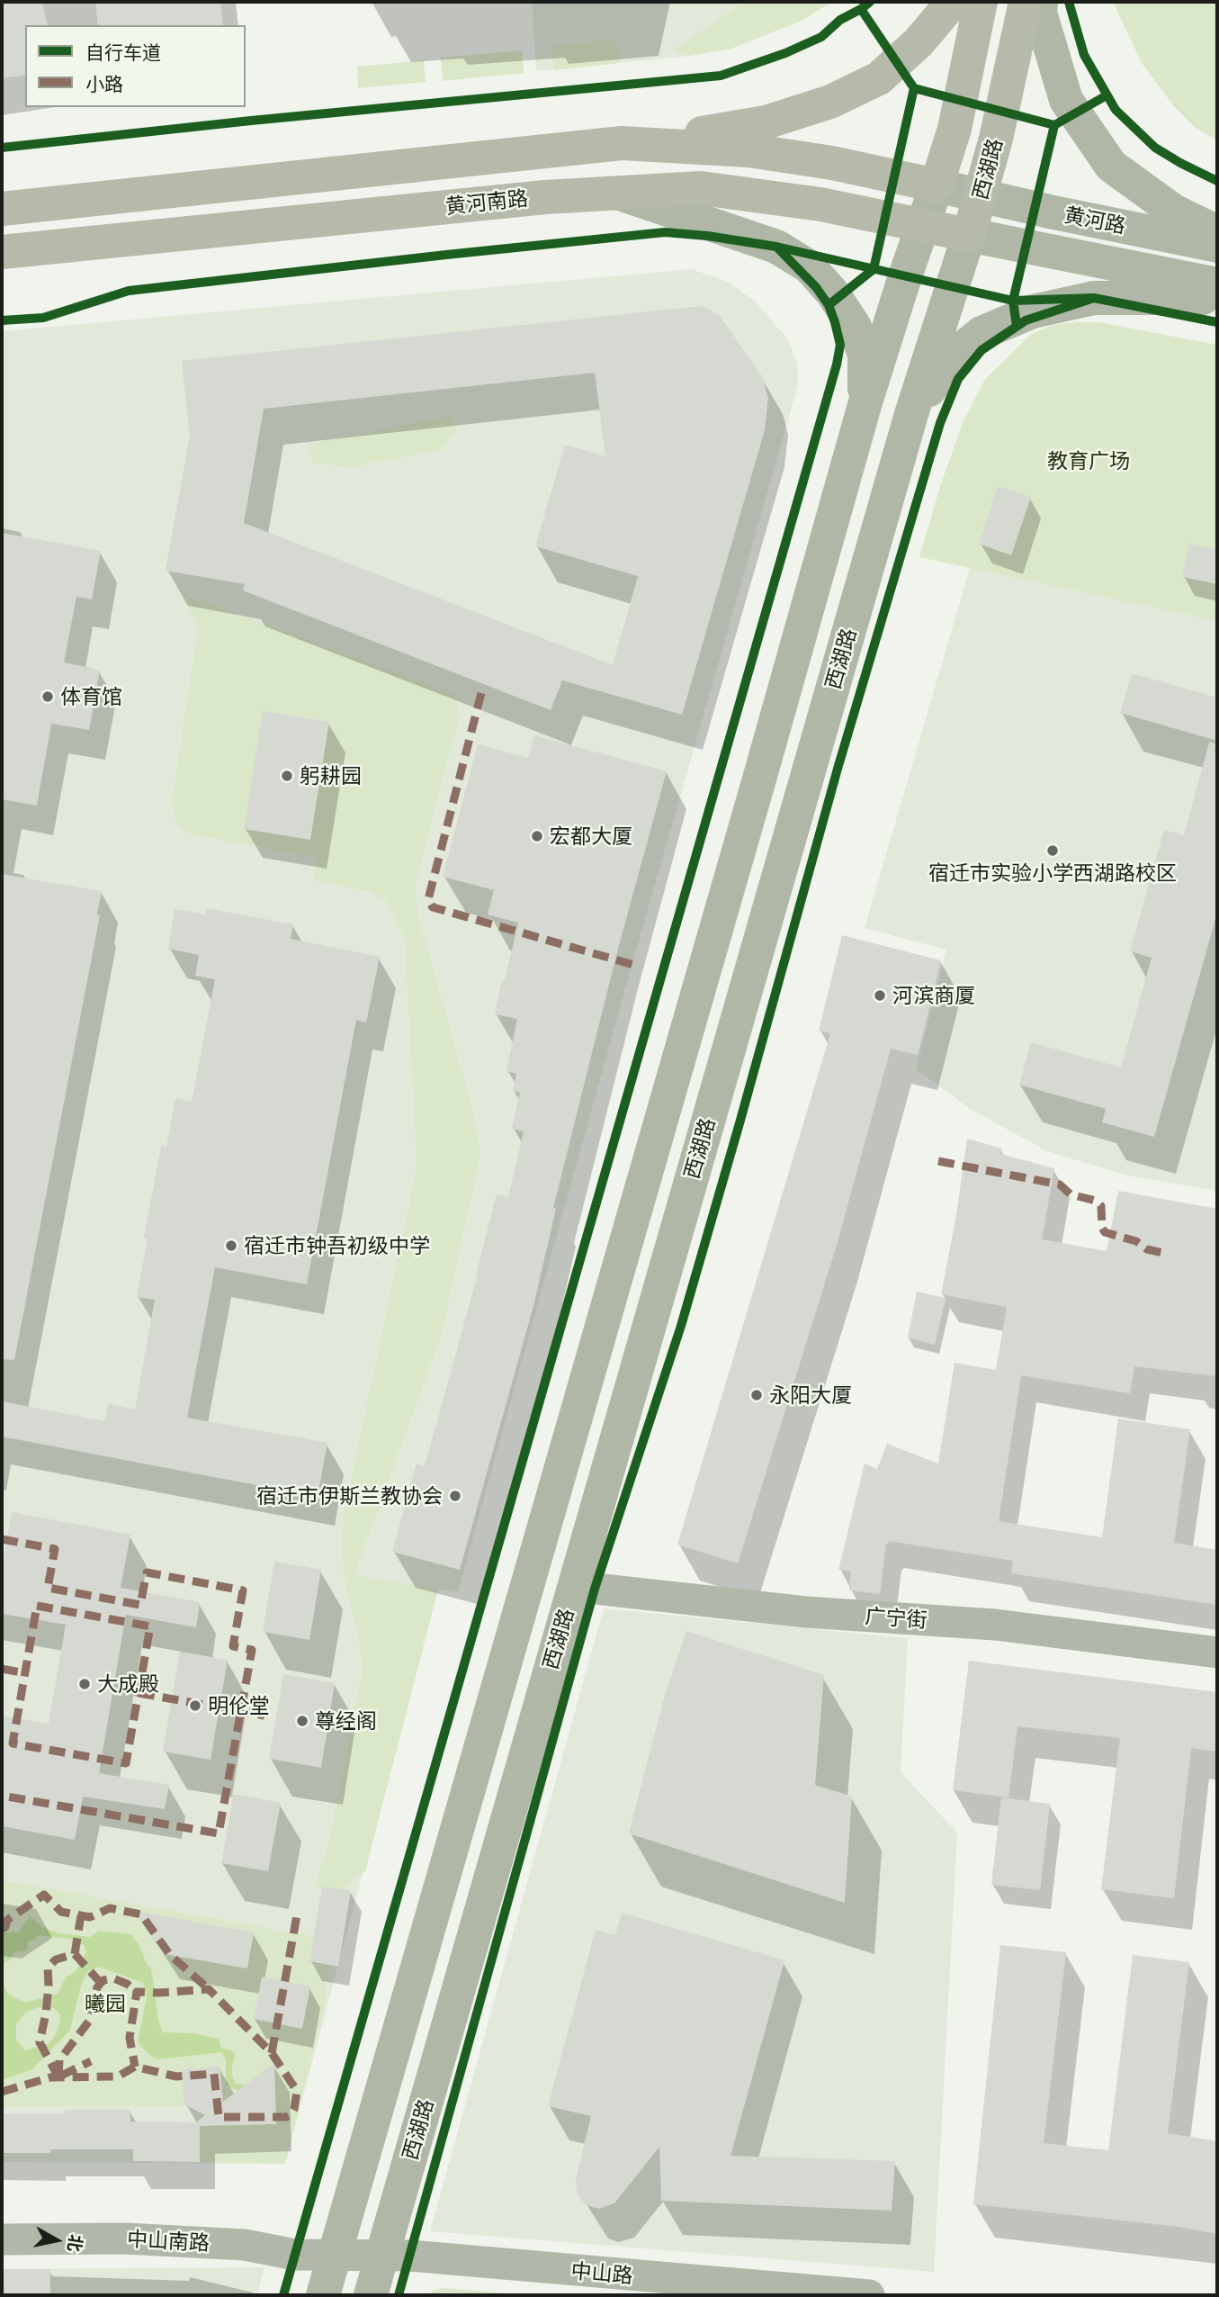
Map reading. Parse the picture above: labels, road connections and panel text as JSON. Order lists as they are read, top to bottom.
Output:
{
  "streets": {
    "main road": ["西湖路", "黄河南路", "黄河路"],
    "street": ["广宁街", "中山南路", "中山路"]
  },
  "crossings": [
    ["西湖路", "黄河南路"],
    ["西湖路", "黄河路"],
    ["西湖路", "广宁街"],
    ["西湖路", "中山路"],
    ["黄河南路", "黄河路"],
    ["中山南路", "中山路"]
  ],
  "parks": ["教育广场", "曦园"],
  "places": [
    "体育馆",
    "躬耕园",
    "宏都大厦",
    "宿迁市实验小学西湖路校区",
    "河滨商厦",
    "宿迁市钟吾初级中学",
    "永阳大厦",
    "宿迁市伊斯兰教协会",
    "大成殿",
    "明伦堂",
    "尊经阁"
  ],
  "legend": ["自行车道", "小路"],
  "north": "right"
}
